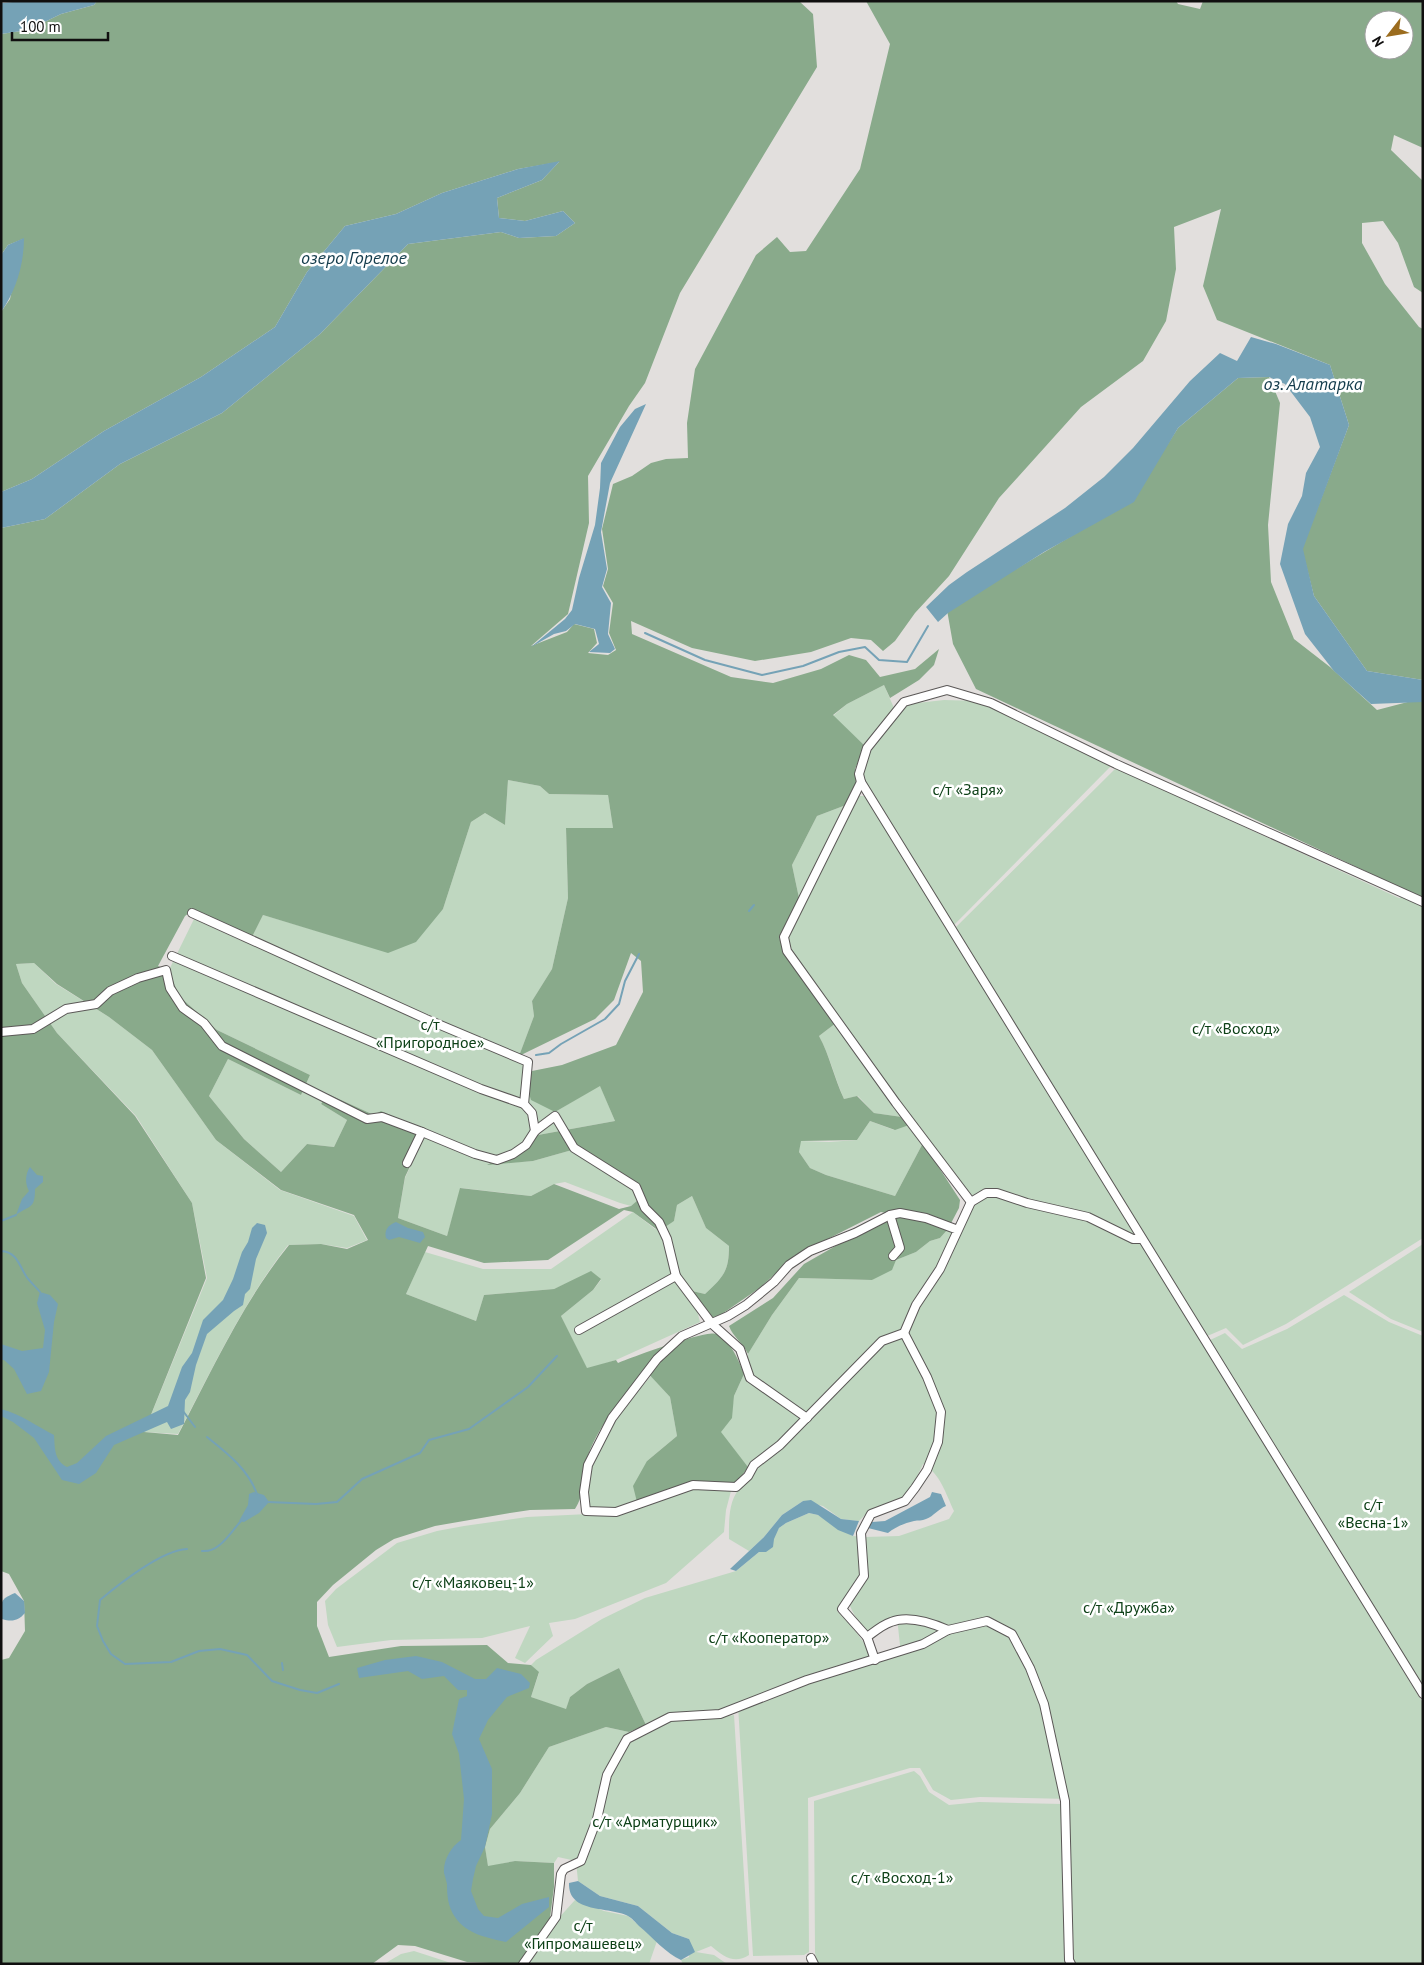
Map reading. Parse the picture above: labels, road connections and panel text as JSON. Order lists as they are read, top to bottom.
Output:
{
  "water": ["озеро Горелое", "оз. Алатарка"],
  "parks": [
    "с/т «Заря»",
    "с/т «Пригородное»",
    "с/т «Восход»",
    "с/т «Весна-1»",
    "с/т «Маяковец-1»",
    "с/т «Дружба»",
    "с/т «Кооператор»",
    "с/т «Арматурщик»",
    "с/т «Восход-1»",
    "с/т «Гипромашевец»"
  ],
  "scale_bar": "100 m",
  "north": "bottom left"
}
